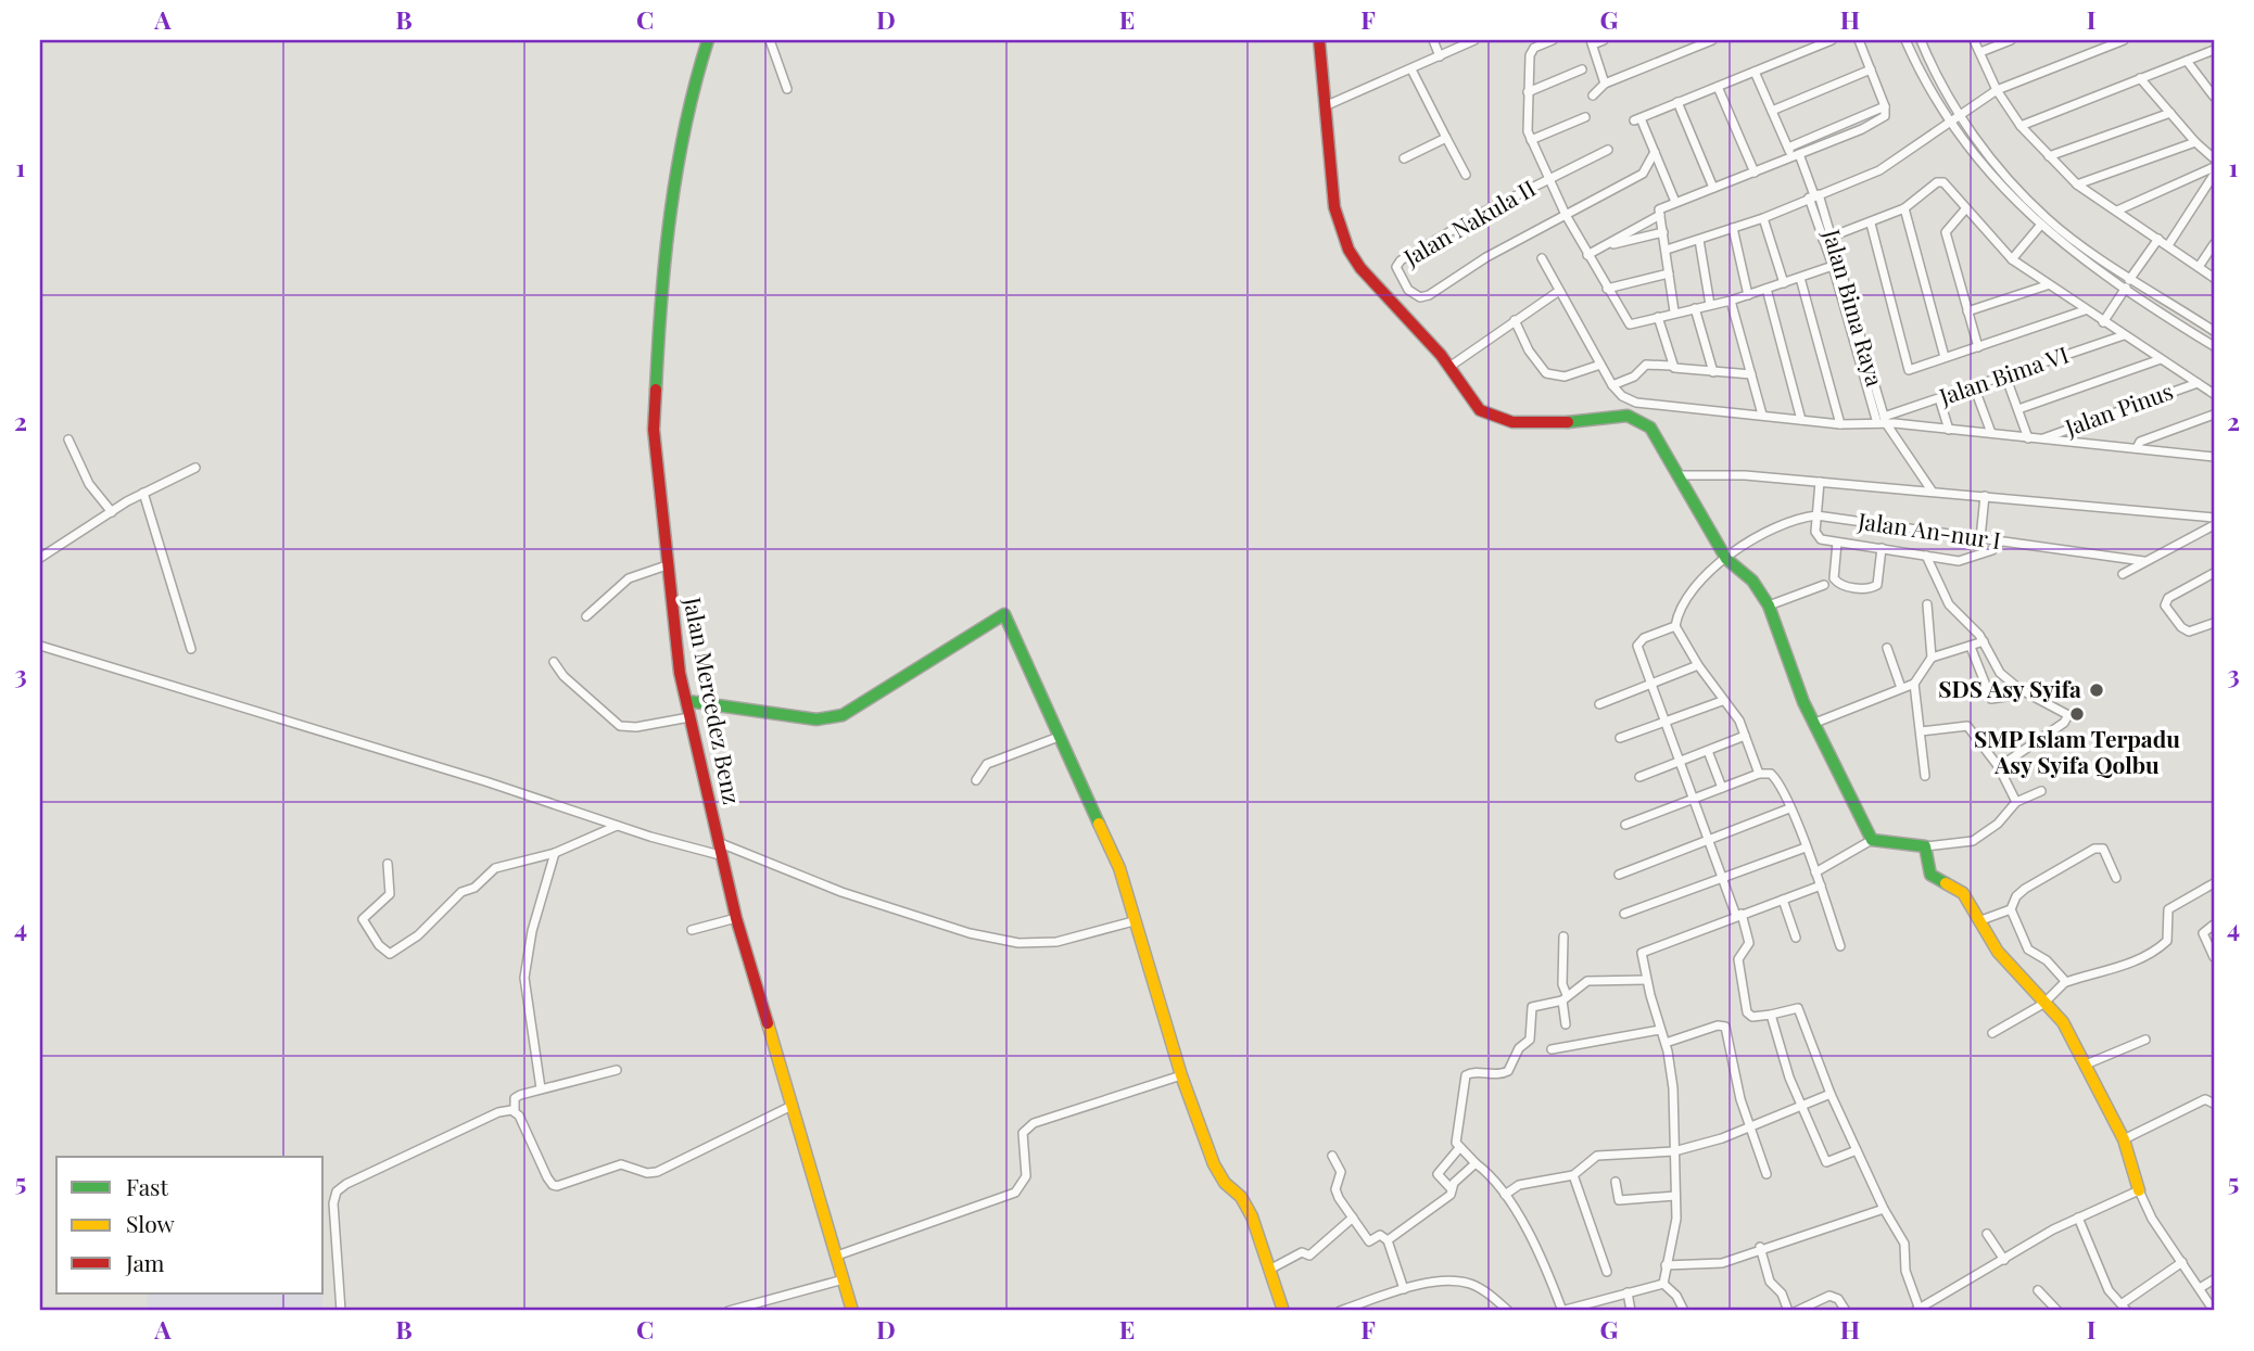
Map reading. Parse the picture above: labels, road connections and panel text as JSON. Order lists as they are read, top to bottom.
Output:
{
  "streets": {
    "street": [
      "Jalan Nakula II",
      "Jalan Bima Raya",
      "Jalan Bima VI",
      "Jalan Pinus",
      "Jalan An-nur I",
      "Jalan Mercedez Benz"
    ]
  },
  "crossings": [
    ["Jalan Bima Raya", "Jalan Bima VI"]
  ],
  "places": ["SDS Asy Syifa", "SMP Islam Terpadu Asy Syifa Qolbu"],
  "legend": ["Fast", "Slow", "Jam"],
  "grid": {
    "columns": [
      "A",
      "B",
      "C",
      "D",
      "E",
      "F",
      "G",
      "H",
      "I"
    ],
    "rows": [
      "1",
      "2",
      "3",
      "4",
      "5"
    ]
  }
}
